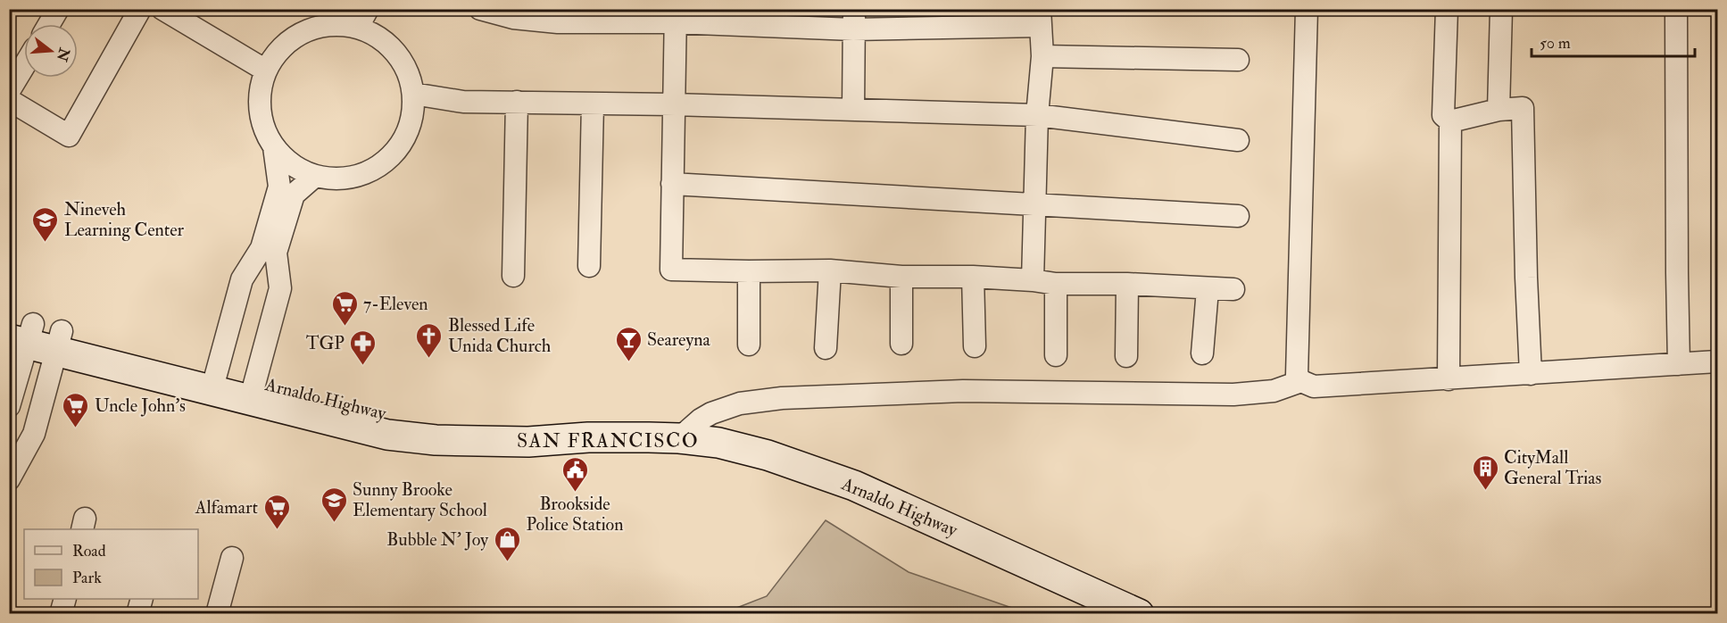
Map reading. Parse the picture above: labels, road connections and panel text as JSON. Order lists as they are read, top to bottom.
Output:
{
  "streets": {
    "main road": ["Arnaldo Highway"]
  },
  "districts": ["SAN FRANCISCO"],
  "places": {
    "school or university": ["Nineveh Learning Center", "Sunny Brooke Elementary School"],
    "supermarket": ["7-Eleven", "Uncle John's", "Alfamart"],
    "church": ["Blessed Life Unida Church"],
    "bar": ["Seareyna"],
    "pharmacy": ["TGP"],
    "building": ["CityMall General Trias"],
    "public building": ["Brookside Police Station"],
    "shop": ["Bubble N' Joy"]
  },
  "legend": ["Road", "Park"],
  "scale_bar": "50 m",
  "north": "right"
}
